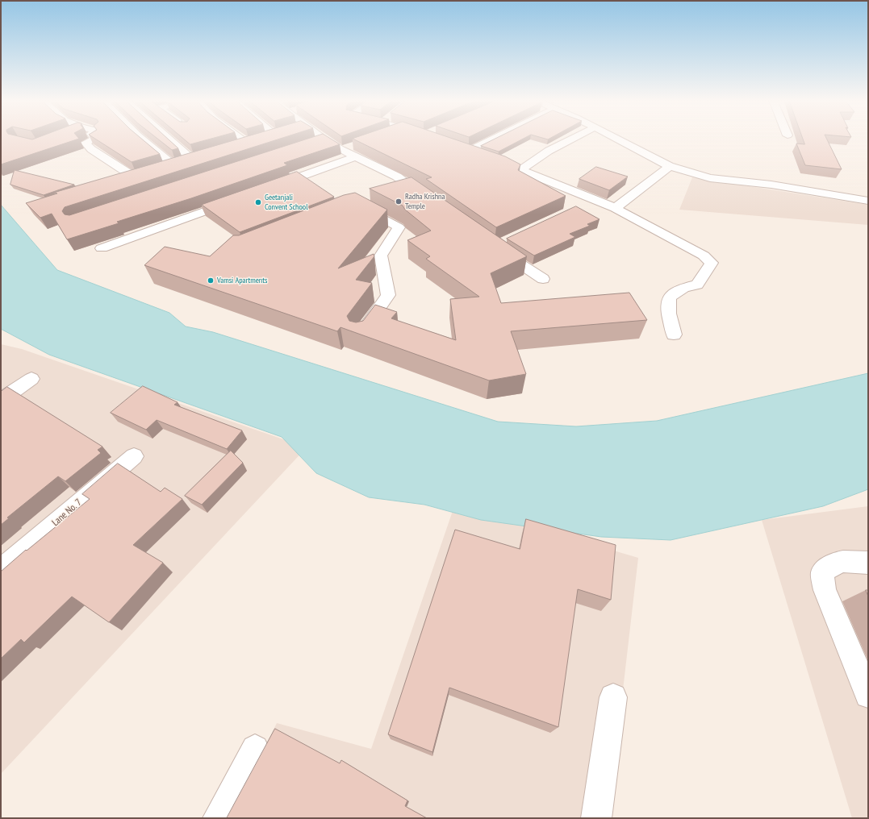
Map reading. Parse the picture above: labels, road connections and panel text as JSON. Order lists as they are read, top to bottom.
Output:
{
  "streets": {
    "street": ["Lane No. 7"]
  },
  "places": ["Radha Krishna Temple", "Geetanjali Convent School", "Vamsi Apartments"]
}
